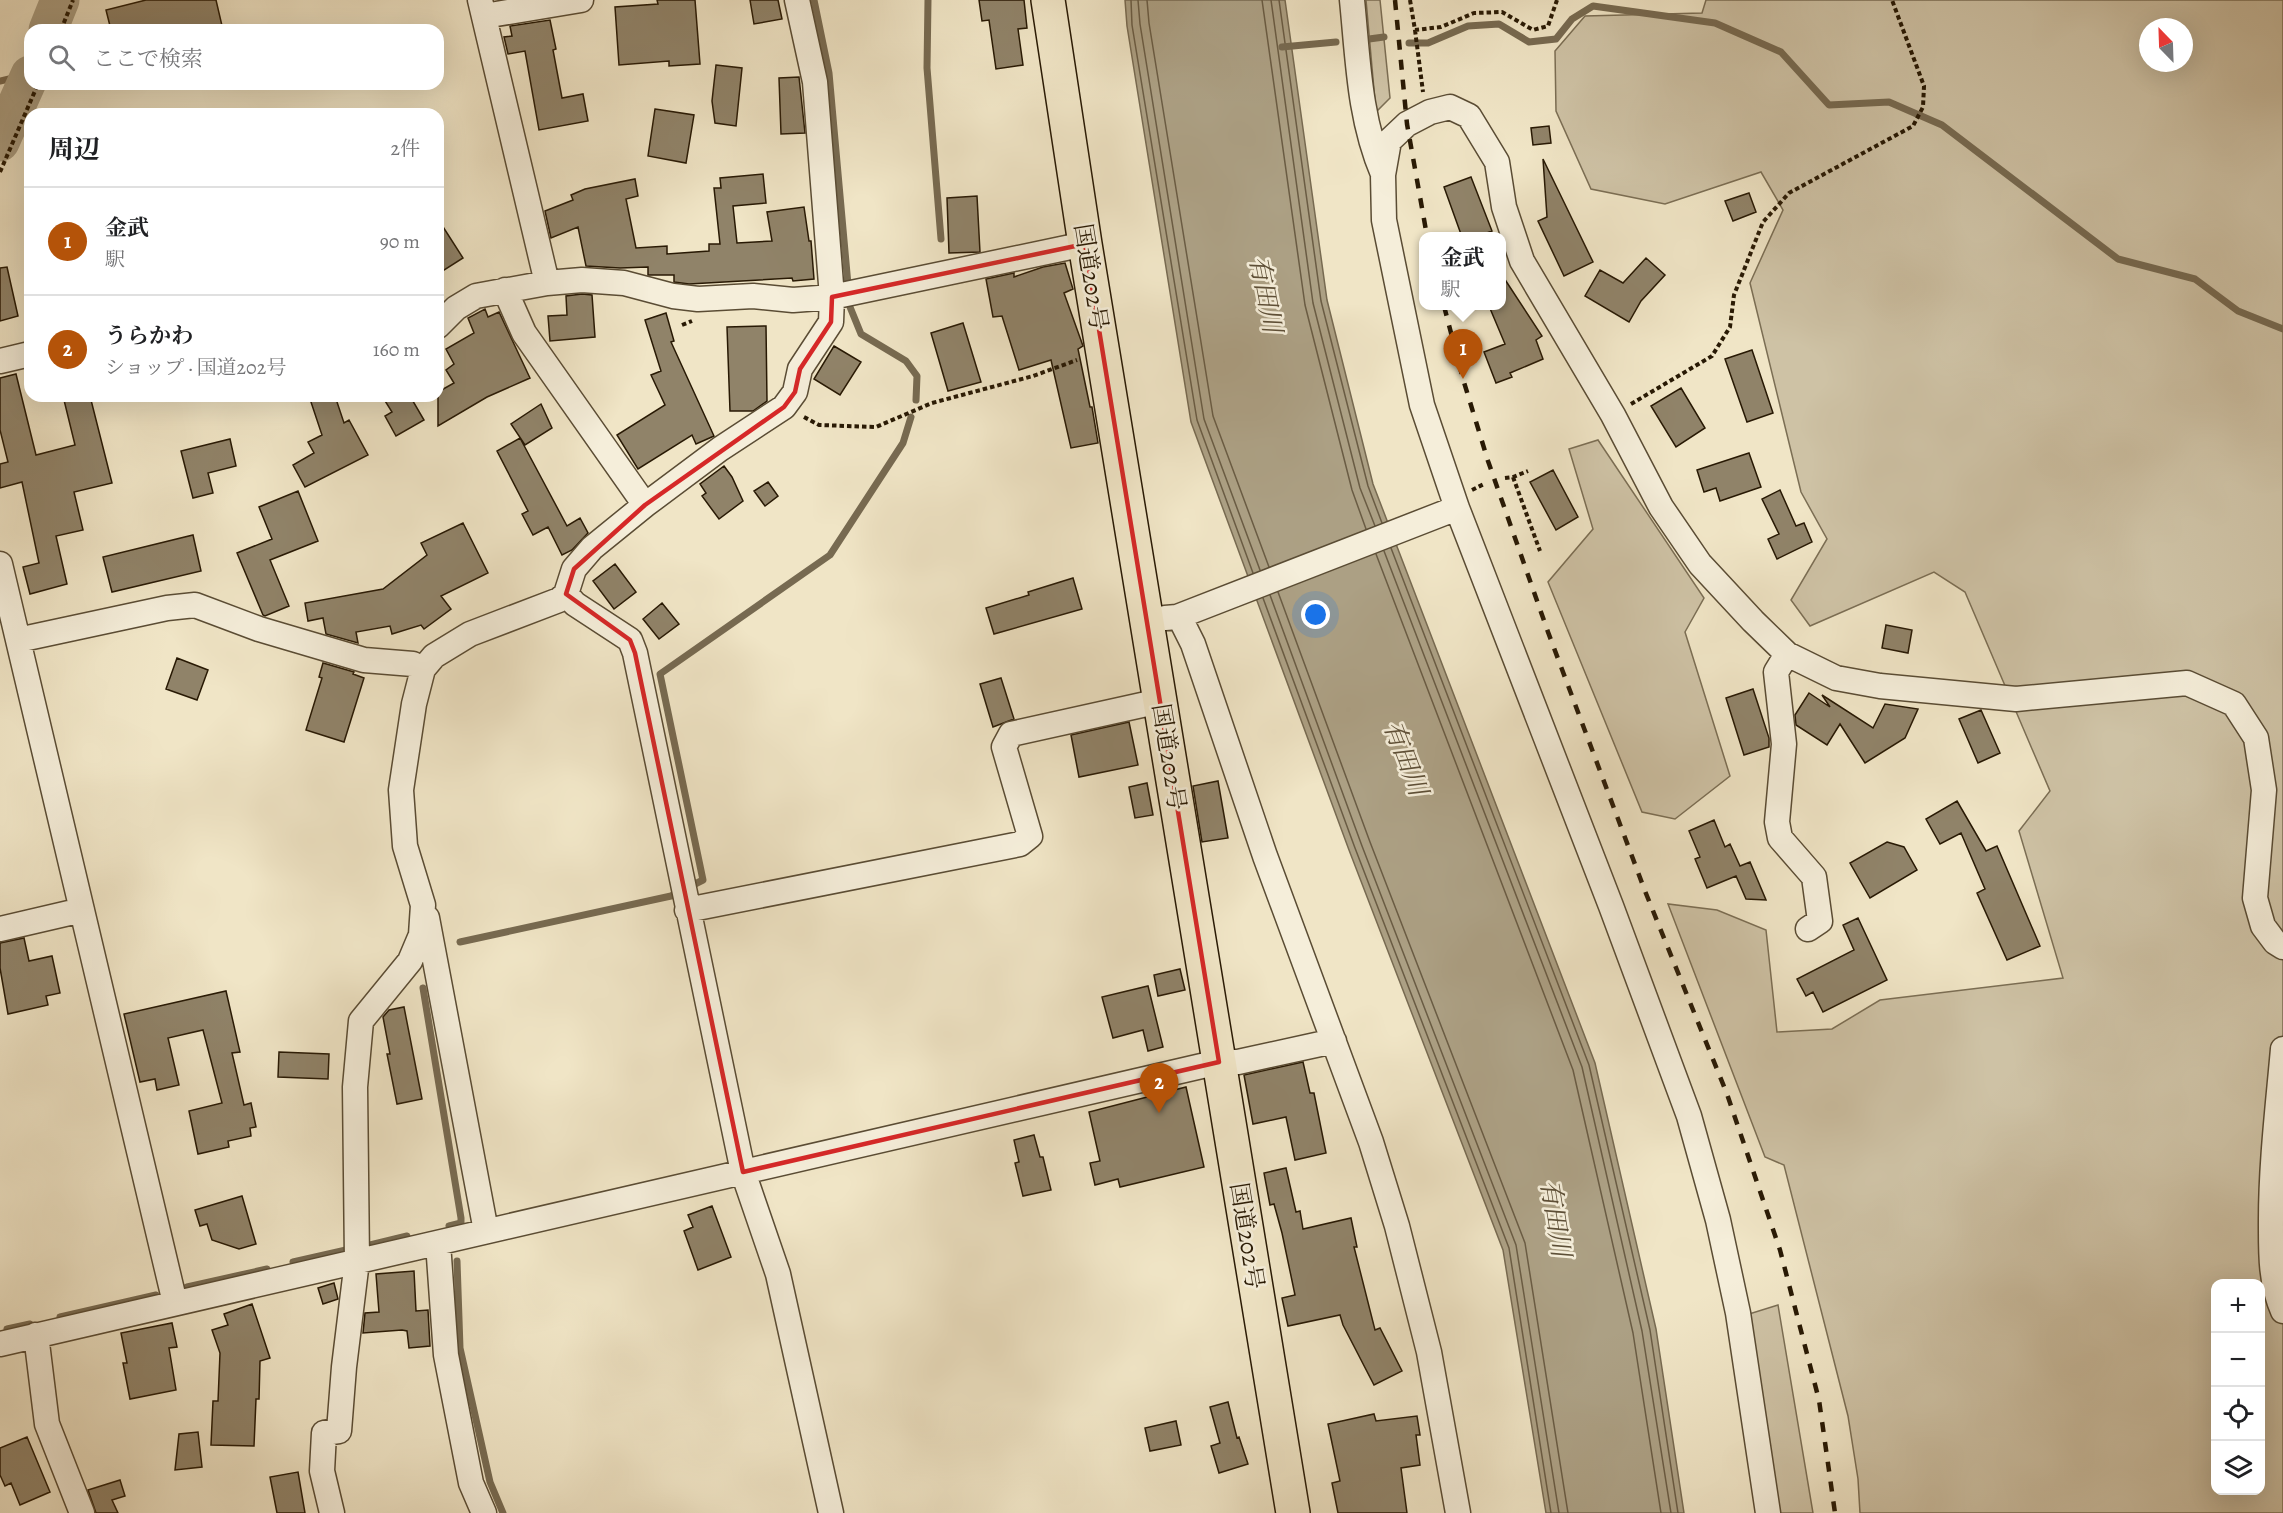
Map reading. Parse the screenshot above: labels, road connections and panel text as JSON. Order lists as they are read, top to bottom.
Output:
{
  "streets": {
    "highway": ["国道202号"]
  },
  "water": ["有田川"],
  "north": "top left",
  "page": {
    "search": "ここで検索",
    "heading": ["周辺", "2件"],
    "list": [
      {
        "mark": "1",
        "name": "金武",
        "note": "駅",
        "value": "90 m"
      },
      {
        "mark": "2",
        "name": "うらかわ",
        "note": "ショップ · 国道202号",
        "value": "160 m"
      }
    ],
    "popup": ["金武", "駅"],
    "pins": ["1", "2"],
    "map_buttons": ["+", "−"]
  }
}
